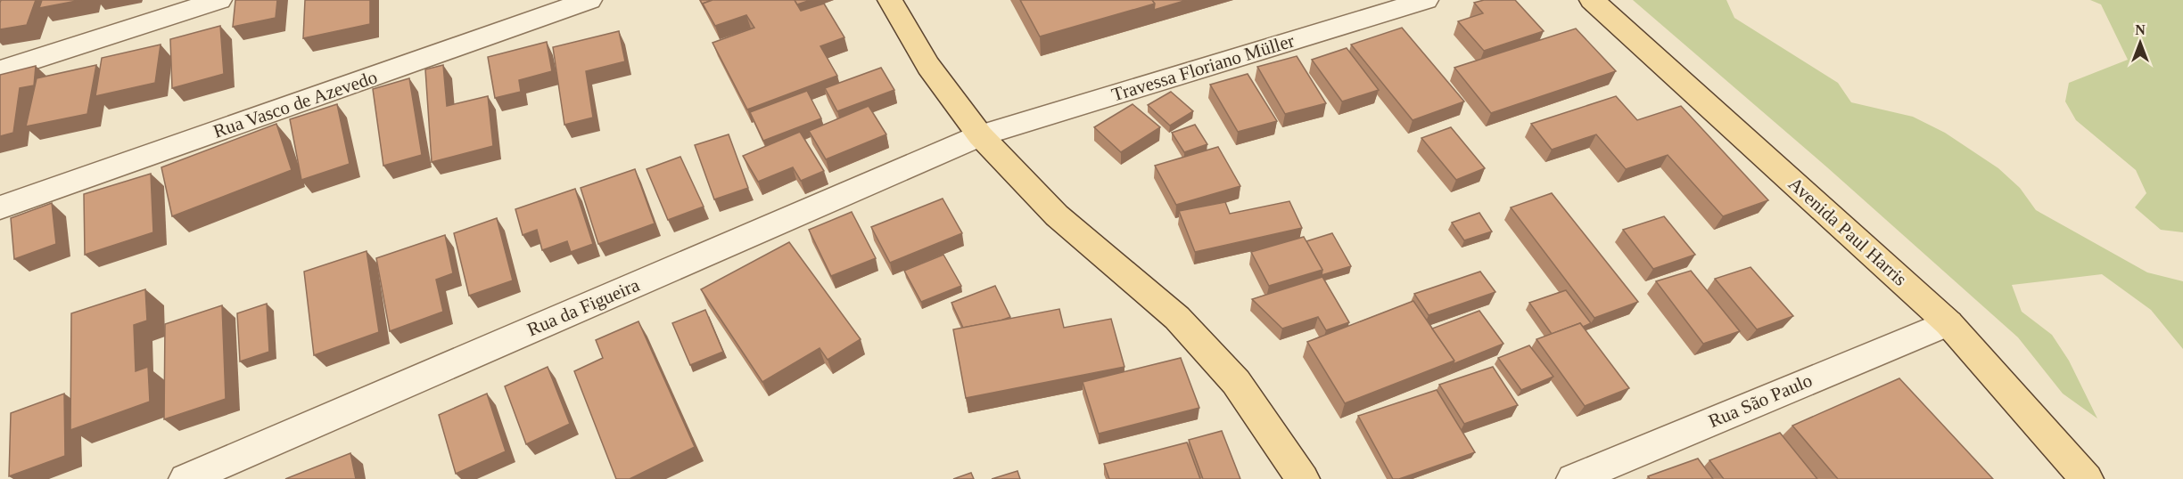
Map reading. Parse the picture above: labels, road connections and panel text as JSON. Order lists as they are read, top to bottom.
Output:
{
  "streets": {
    "main road": ["Avenida Paul Harris"],
    "street": [
      "Travessa Floriano Müller",
      "Rua Vasco de Azevedo",
      "Rua da Figueira",
      "Rua São Paulo"
    ]
  },
  "crossings": [
    ["Travessa Floriano Müller", "Rua da Figueira"],
    ["Avenida Paul Harris", "Rua São Paulo"]
  ],
  "north": "top"
}
